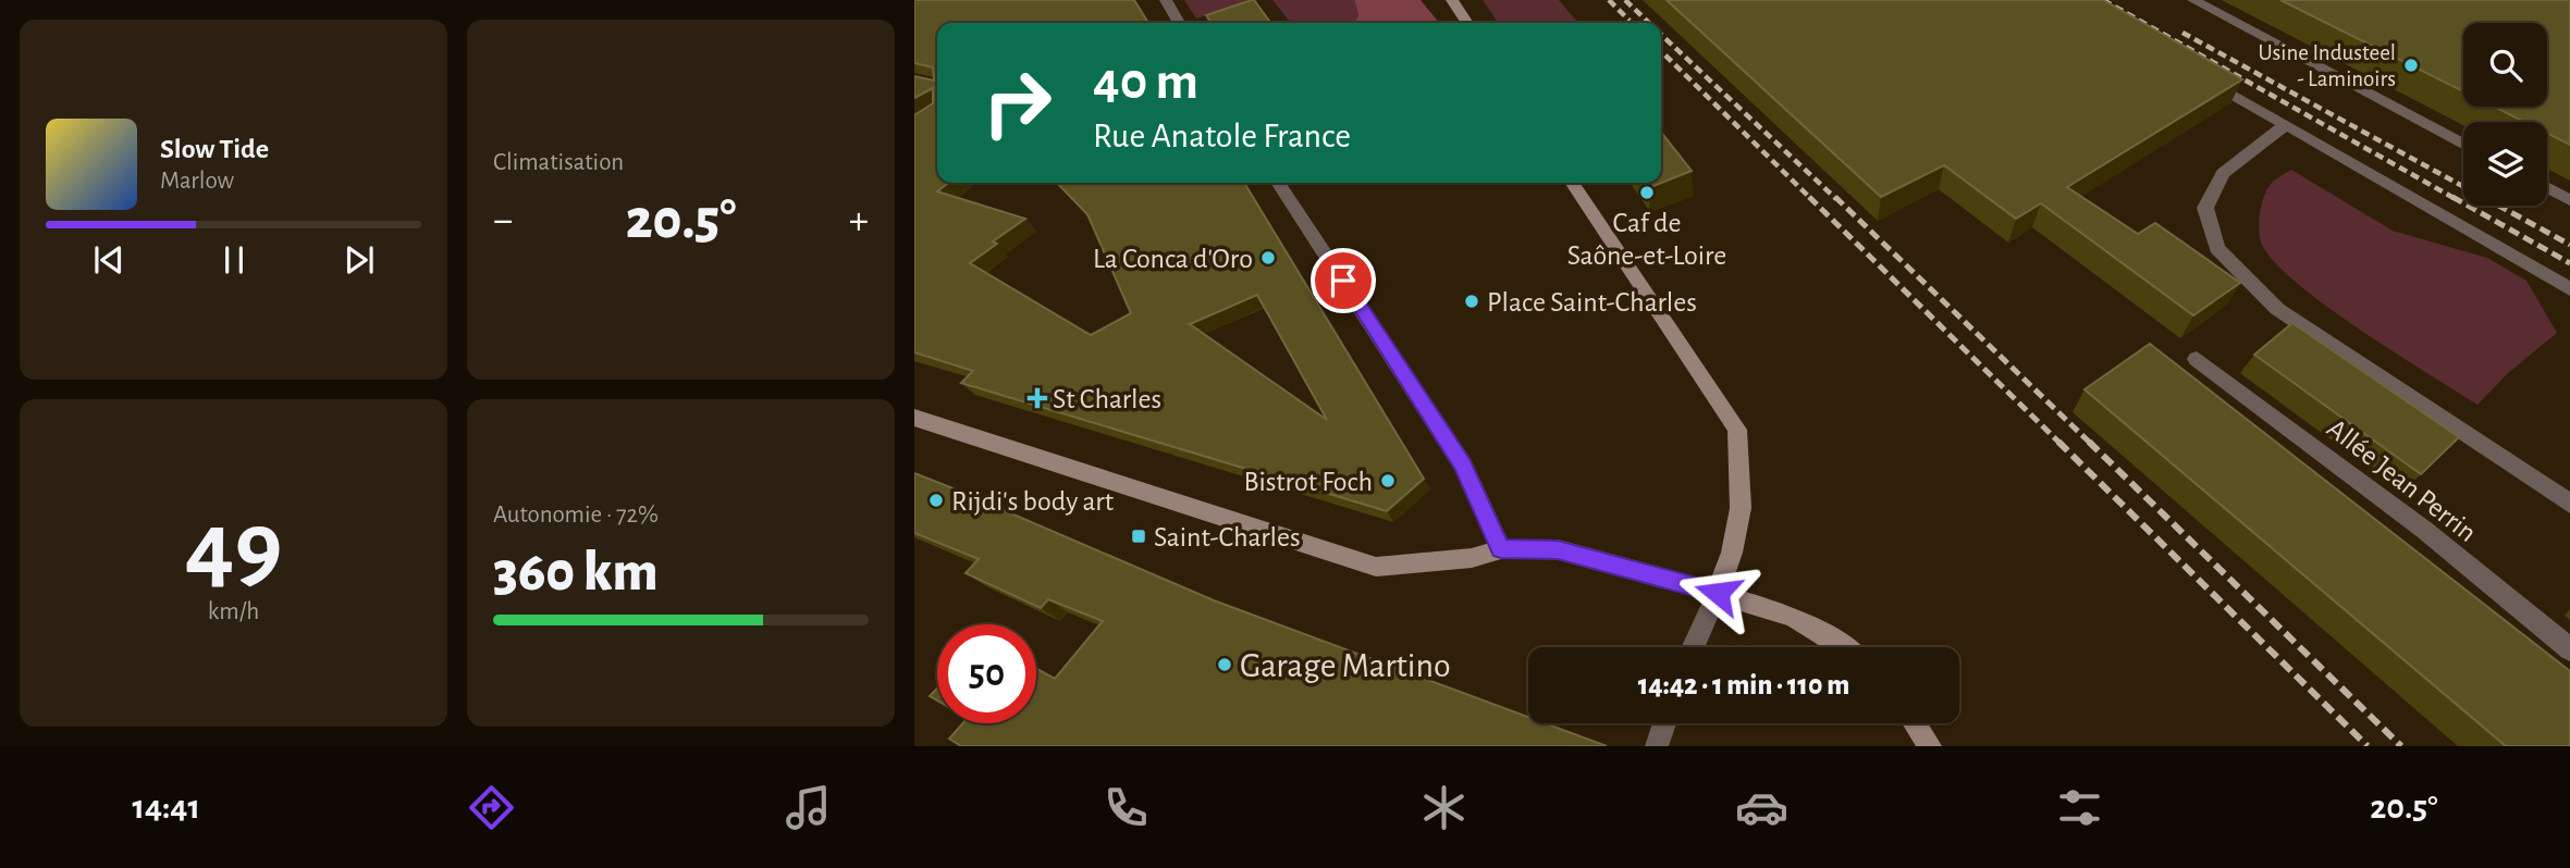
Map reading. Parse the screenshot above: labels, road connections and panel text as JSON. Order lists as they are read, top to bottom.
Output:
{
  "streets": {
    "street": ["Allée Jean Perrin"]
  },
  "places": {
    "other": [
      "Usine Industeel - Laminoirs",
      "Caf de Saône-et-Loire",
      "La Conca d'Oro",
      "Place Saint-Charles",
      "Bistrot Foch",
      "Rijdi's body art",
      "Garage Martino"
    ],
    "health": ["St Charles"],
    "transit": ["Saint-Charles"]
  },
  "page": {
    "tile": [
      "Climatisation",
      ["49", "km/h"],
      ["Autonomie · 72%", "360 km"]
    ],
    "turn": ["40 m", "Rue Anatole France"],
    "song": ["Slow Tide", "Marlow"],
    "heat": ["−", "20.5°", "+"],
    "limit": "50",
    "trip": "14:42 · 1 min · 110 m",
    "tabs": ["14:41", "20.5°"]
  }
}
